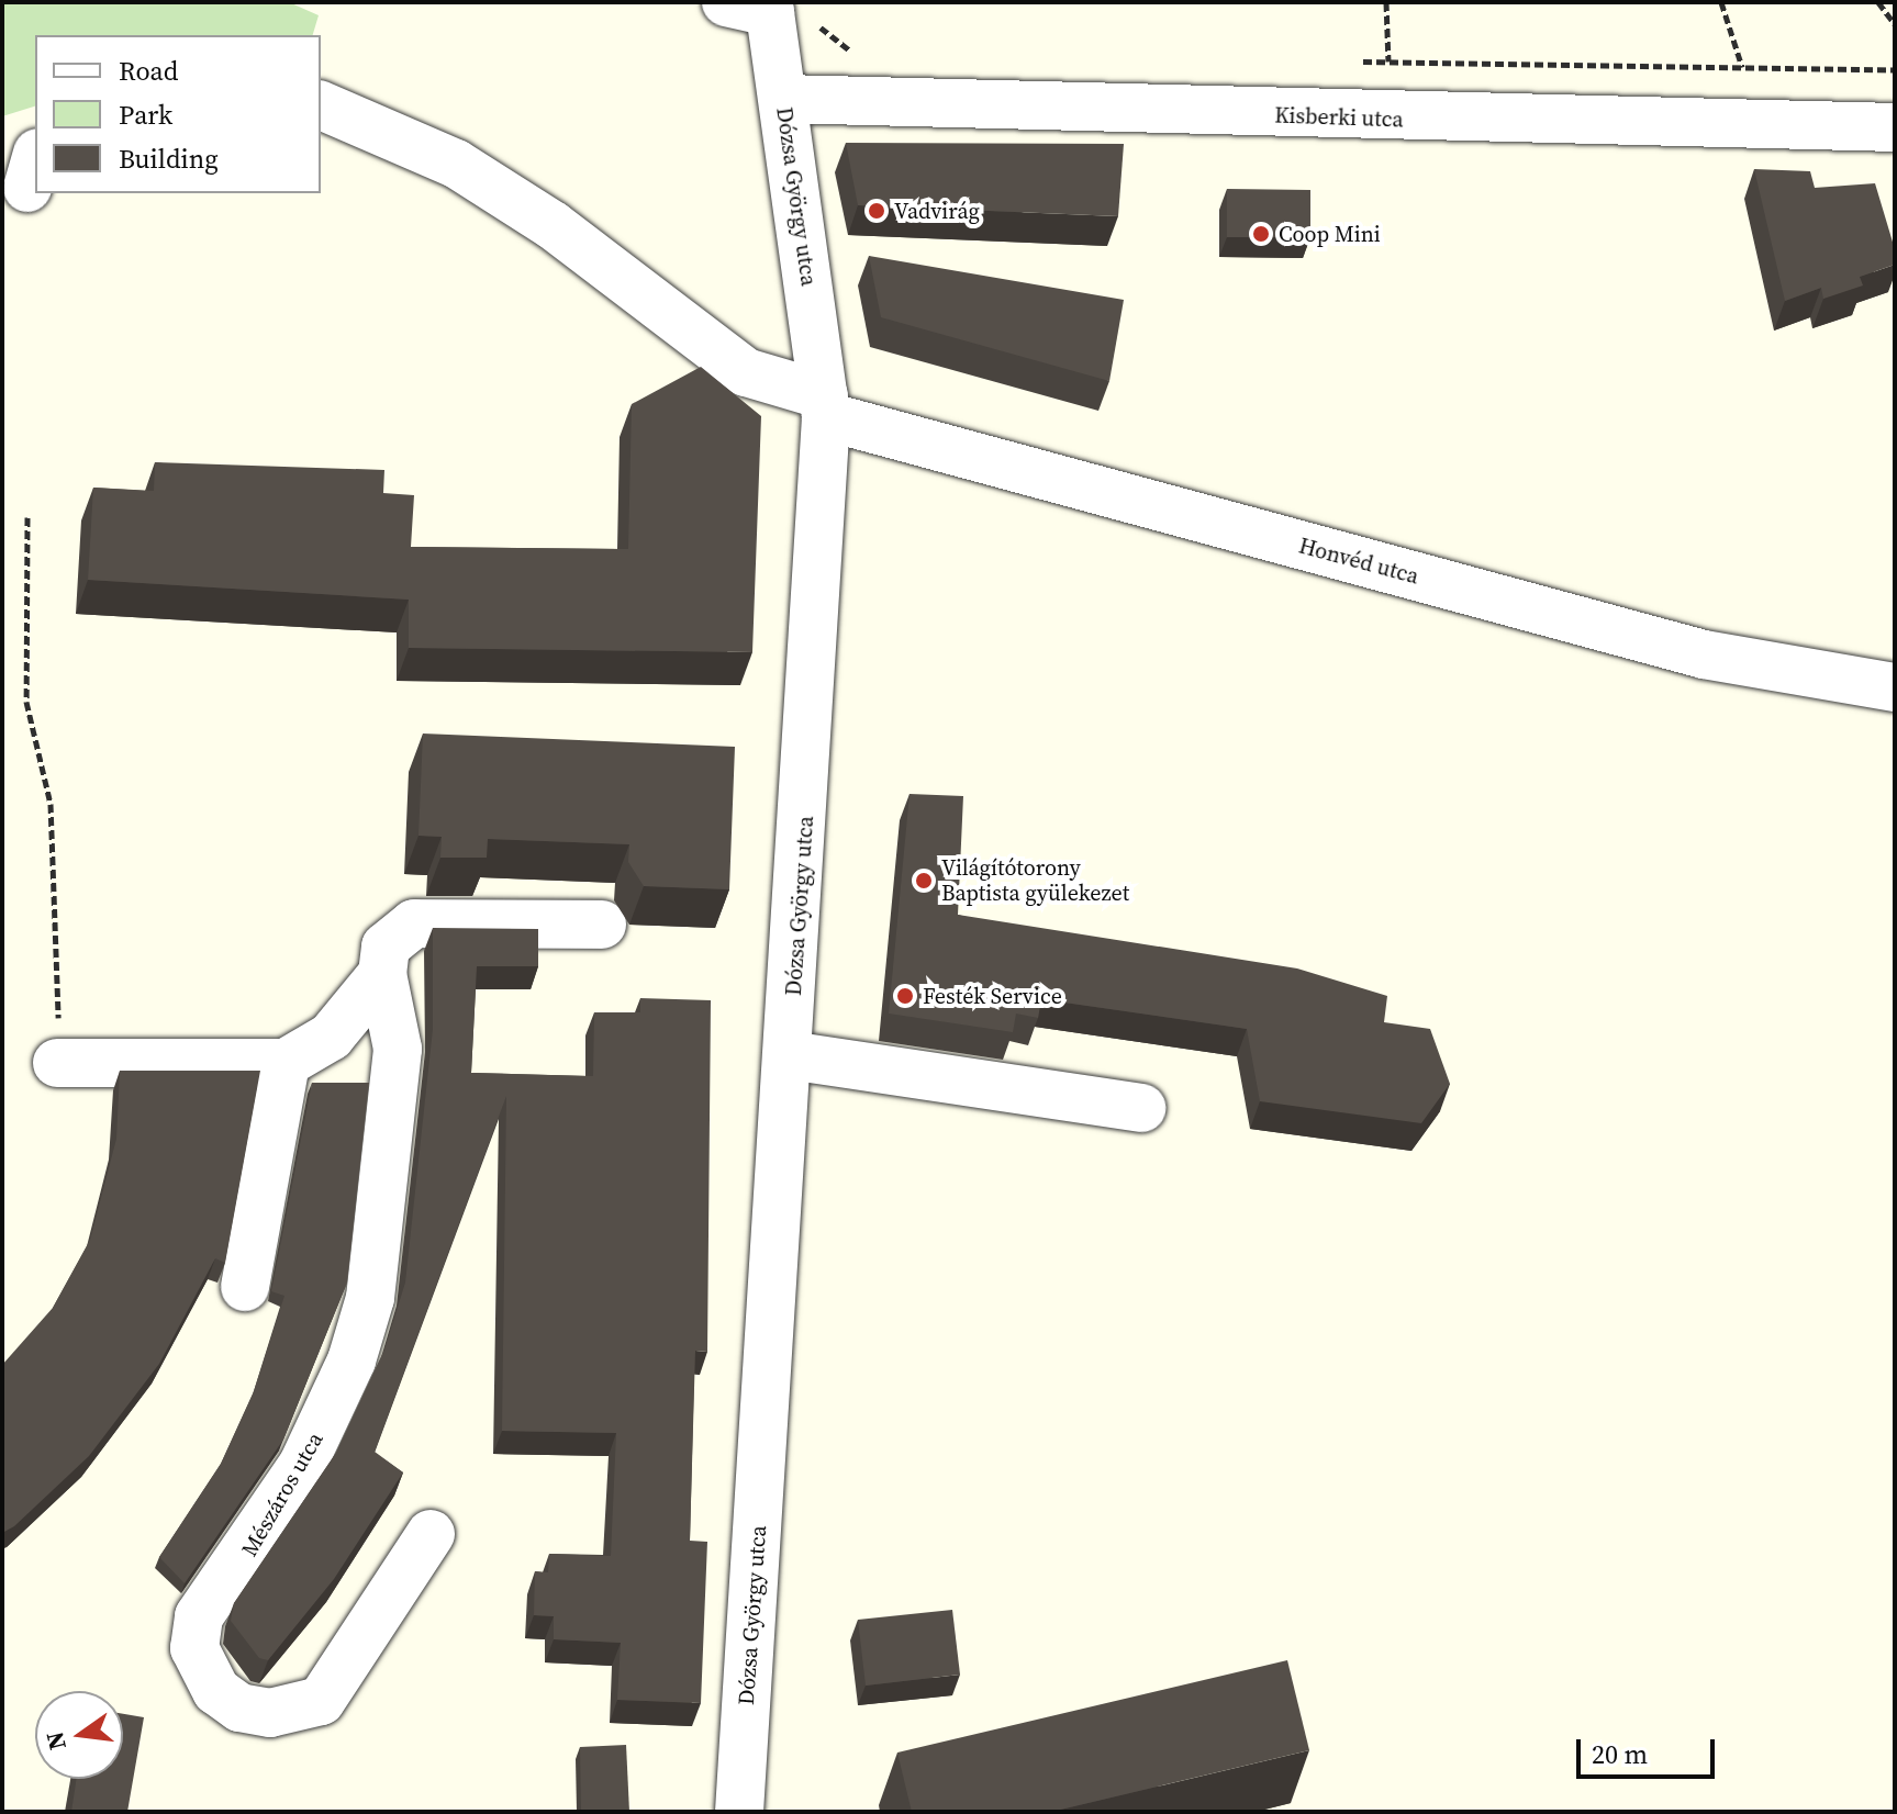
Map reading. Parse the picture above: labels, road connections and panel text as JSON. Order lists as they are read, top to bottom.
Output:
{
  "streets": {
    "street": [
      "Kisberki utca",
      "Dózsa György utca",
      "Honvéd utca",
      "Mészáros utca"
    ]
  },
  "crossings": [
    ["Kisberki utca", "Dózsa György utca"],
    ["Dózsa György utca", "Honvéd utca"]
  ],
  "places": [
    "Vadvirág",
    "Coop Mini",
    "Világítótorony Baptista gyülekezet",
    "Festék Service"
  ],
  "legend": ["Road", "Park", "Building"],
  "scale_bar": "20 m",
  "north": "left"
}
